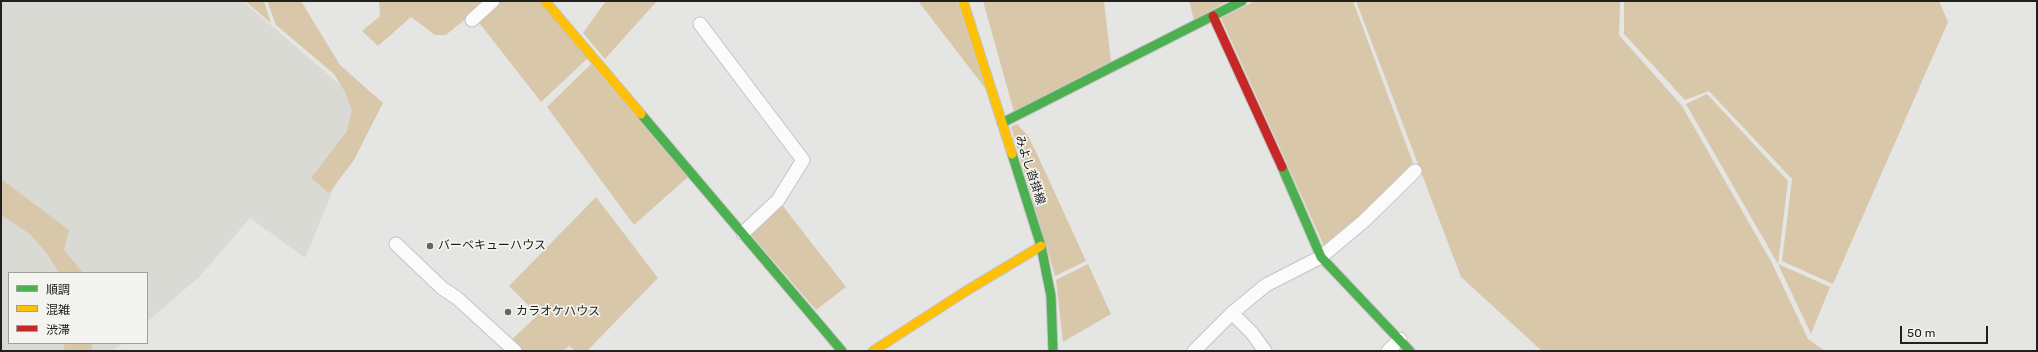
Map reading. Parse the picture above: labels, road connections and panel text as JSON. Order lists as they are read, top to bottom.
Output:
{
  "streets": {
    "street": ["みよし沓掛線"]
  },
  "places": ["バーベキューハウス", "カラオケハウス"],
  "legend": ["順調", "混雑", "渋滞"],
  "scale_bar": "50 m"
}
